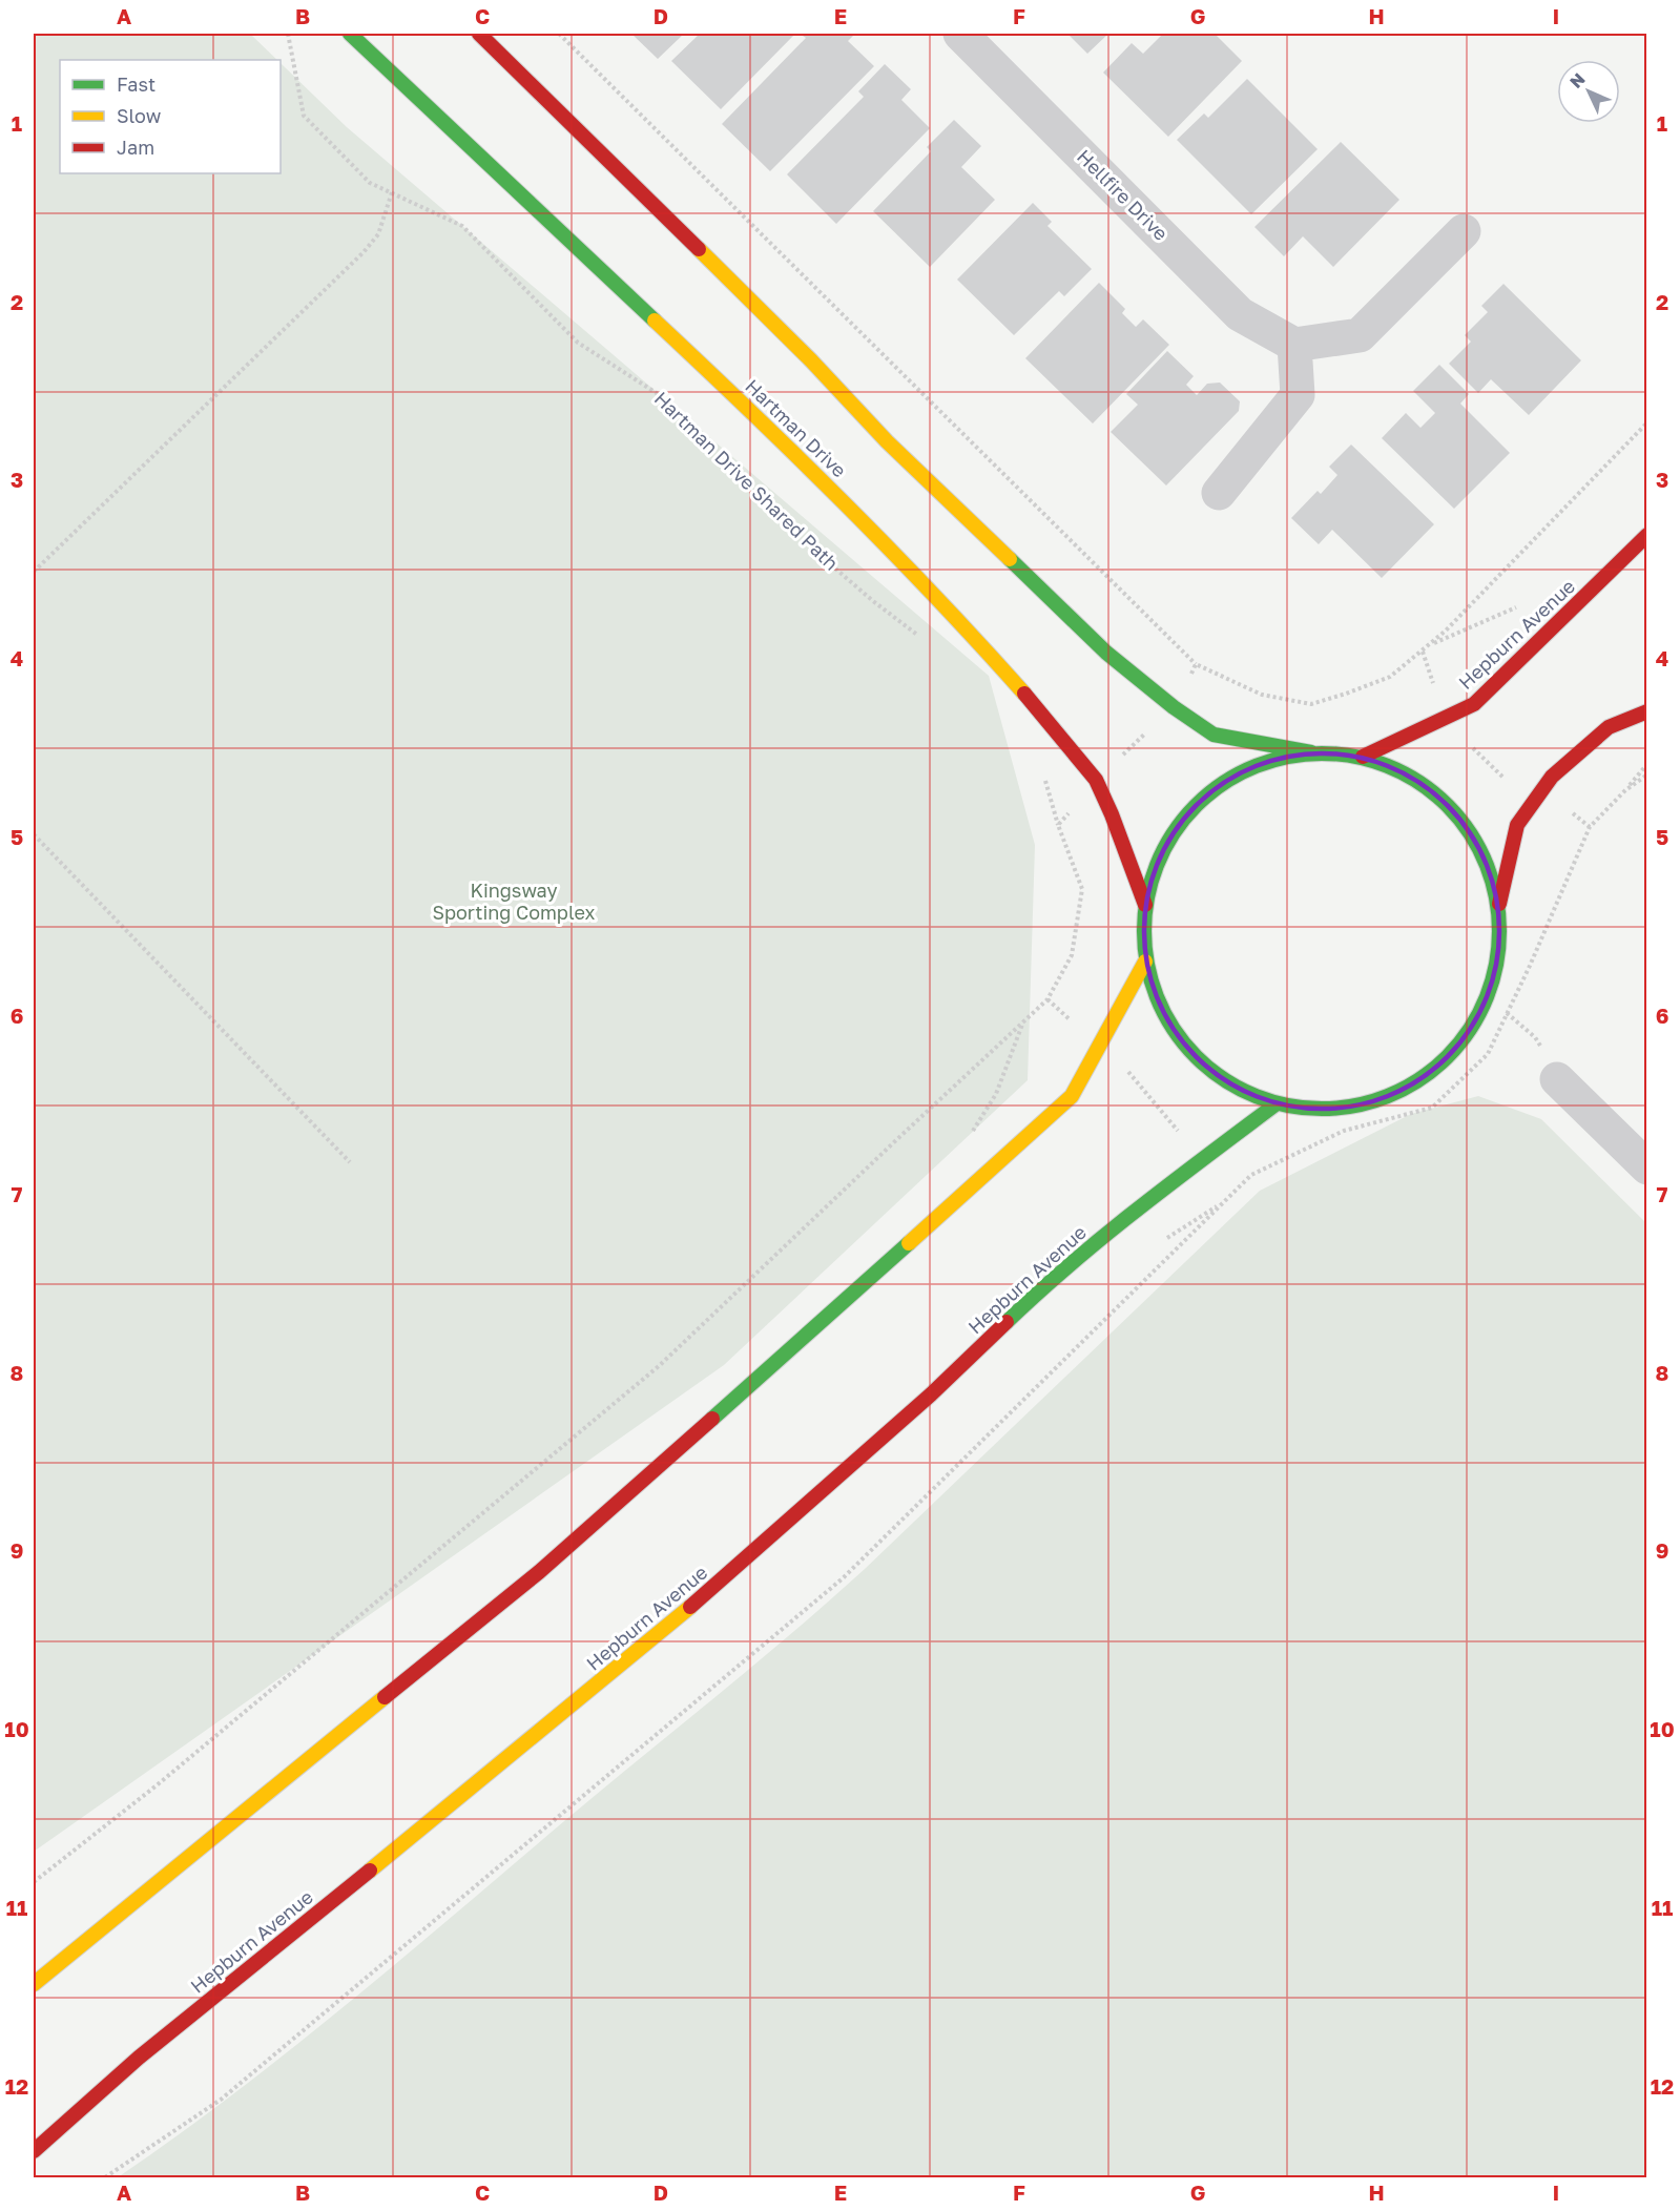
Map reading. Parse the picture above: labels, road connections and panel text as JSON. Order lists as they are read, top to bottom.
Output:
{
  "streets": {
    "main road": ["Hartman Drive", "Hepburn Avenue"],
    "street": ["Hellfire Drive"],
    "path": ["Hartman Drive Shared Path"]
  },
  "parks": ["Kingsway Sporting Complex"],
  "legend": ["Fast", "Slow", "Jam"],
  "north": "top left",
  "grid": {
    "columns": [
      "A",
      "B",
      "C",
      "D",
      "E",
      "F",
      "G",
      "H",
      "I"
    ],
    "rows": [
      "1",
      "2",
      "3",
      "4",
      "5",
      "6",
      "7",
      "8",
      "9",
      "10",
      "11",
      "12"
    ]
  }
}
